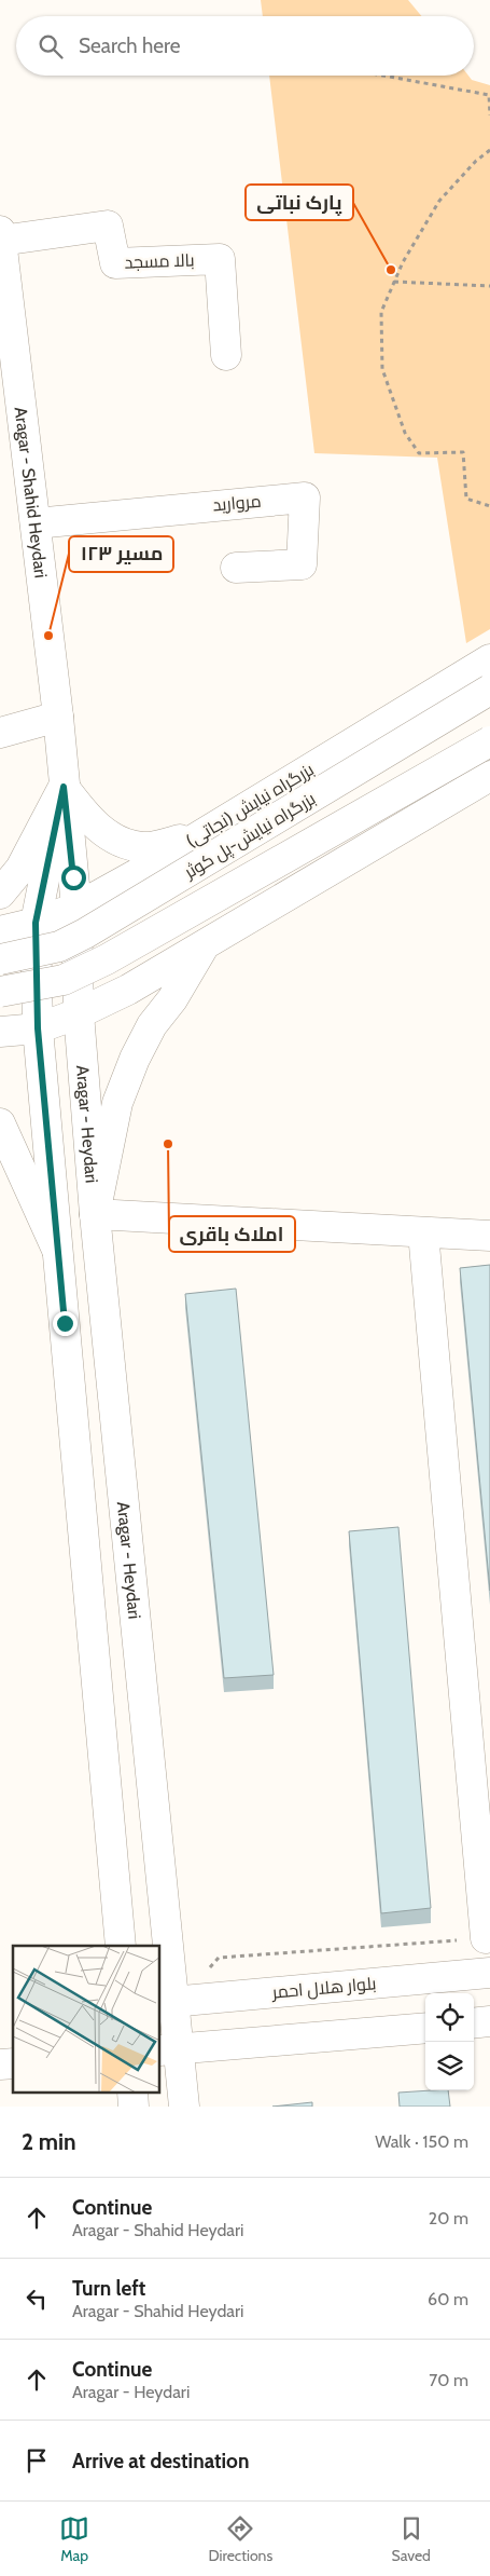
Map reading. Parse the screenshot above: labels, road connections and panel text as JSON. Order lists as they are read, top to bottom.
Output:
{
  "streets": {
    "main road": [
      "بالا مسجد",
      "Aragar - Shahid Heydari",
      "مروارید",
      "بزرگراه نیایش (نجاتی)",
      "بزرگراه نیایش-پل کوثر",
      "Aragar - Heydari",
      "بلوار هلال احمر"
    ]
  },
  "crossings": [
    ["بالا مسجد", "Aragar - Shahid Heydari"],
    ["Aragar - Shahid Heydari", "مروارید"],
    ["Aragar - Shahid Heydari", "بزرگراه نیایش (نجاتی)"],
    ["Aragar - Shahid Heydari", "Aragar - Heydari"],
    ["Aragar - Heydari", "بلوار هلال احمر"]
  ],
  "places": ["پارک نباتی", "مسیر ۱۲۳", "املاک باقری"],
  "page": {
    "search": "Search here",
    "heading": ["2 min", "Walk · 150 m"],
    "list": [
      ["Continue", "Aragar - Shahid Heydari", "20 m"],
      ["Turn left", "Aragar - Shahid Heydari", "60 m"],
      ["Continue", "Aragar - Heydari", "70 m"],
      "Arrive at destination"
    ],
    "nav": ["Map", "Directions", "Saved"]
  }
}
